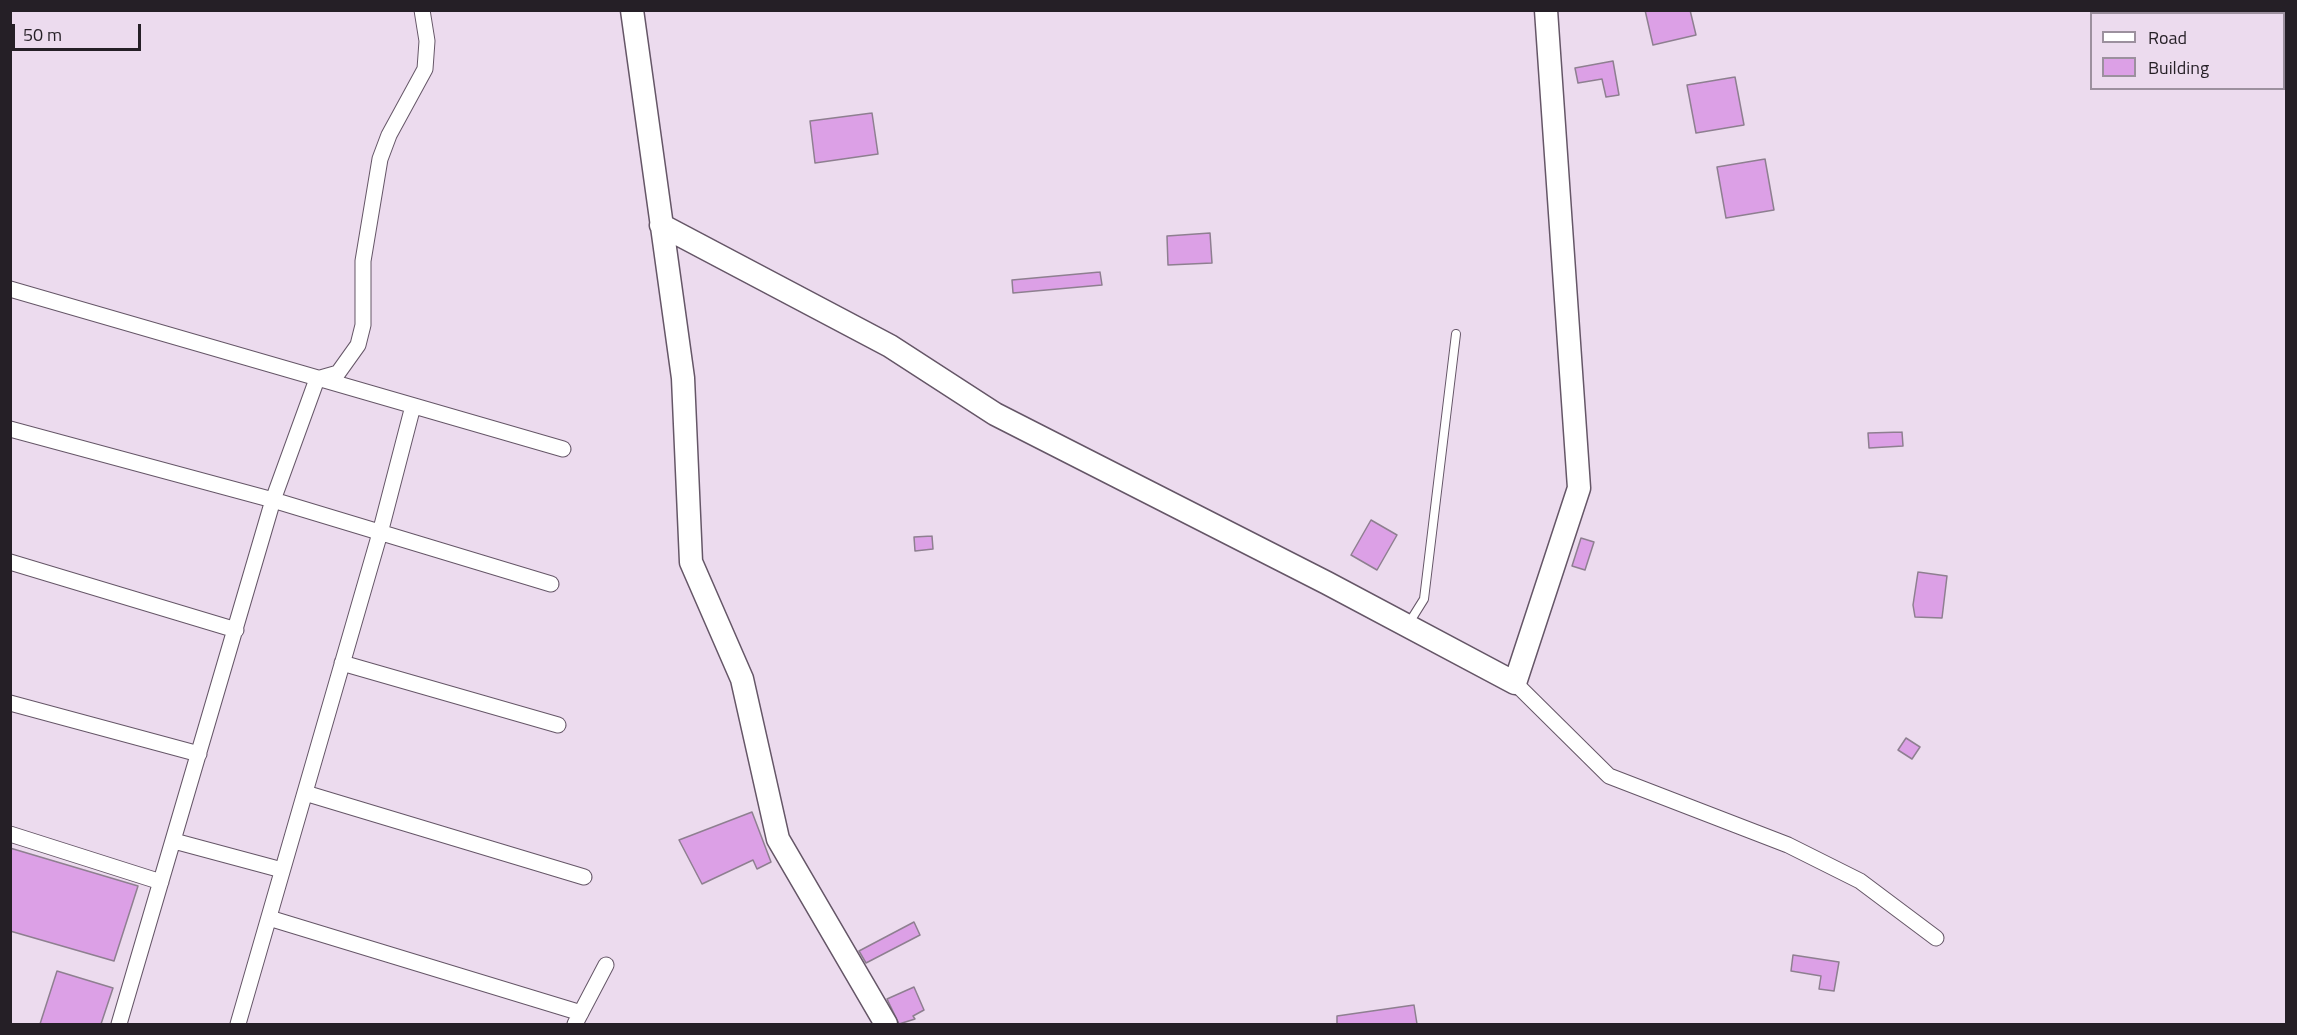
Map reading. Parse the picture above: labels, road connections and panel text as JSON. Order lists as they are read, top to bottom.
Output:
{
  "legend": ["Road", "Building"],
  "scale_bar": "50 m"
}
